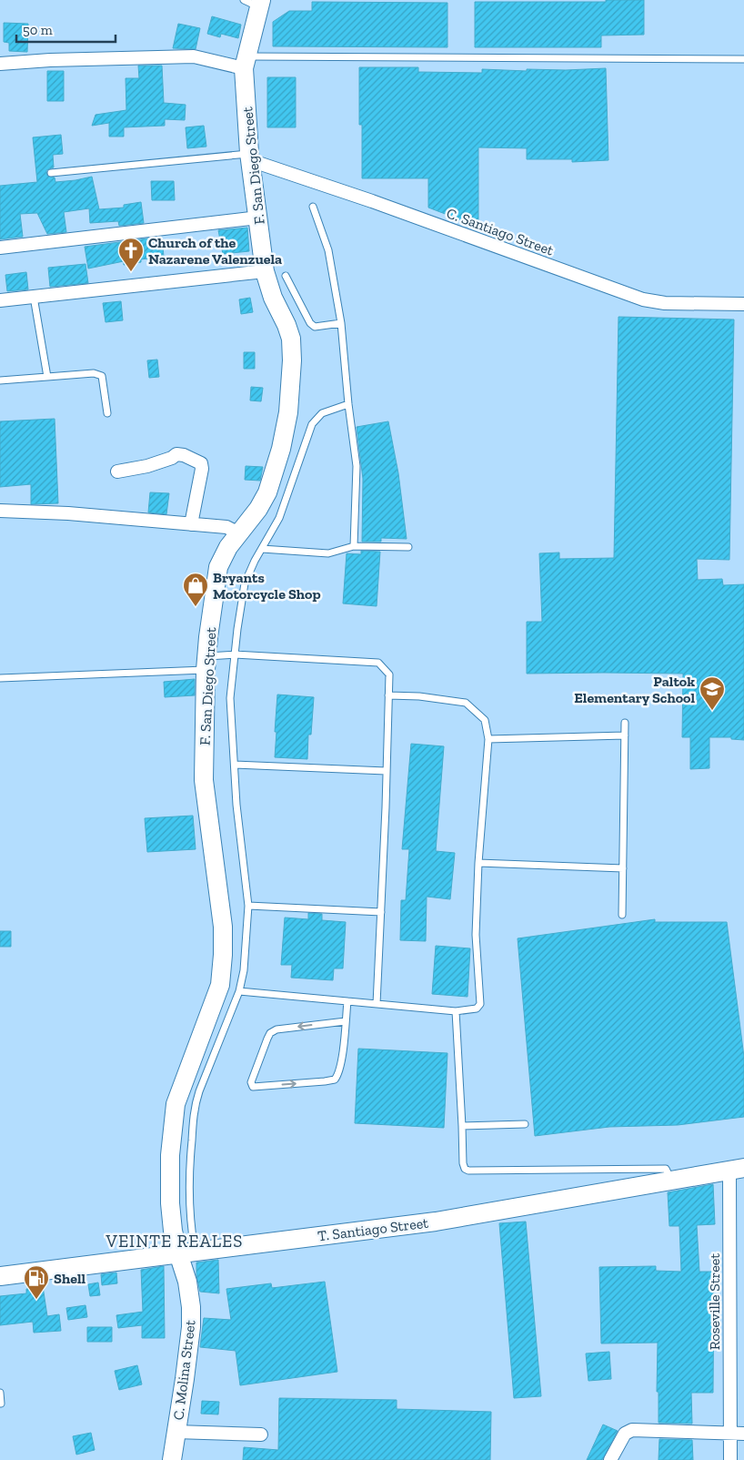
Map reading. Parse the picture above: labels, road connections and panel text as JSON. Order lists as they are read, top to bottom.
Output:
{
  "streets": {
    "street": [
      "F. San Diego Street",
      "C. Santiago Street",
      "T. Santiago Street",
      "Roseville Street",
      "C. Molina Street"
    ]
  },
  "crossings": [
    ["F. San Diego Street", "C. Santiago Street"],
    ["F. San Diego Street", "T. Santiago Street"],
    ["F. San Diego Street", "C. Molina Street"],
    ["T. Santiago Street", "Roseville Street"],
    ["T. Santiago Street", "C. Molina Street"]
  ],
  "districts": ["VEINTE REALES"],
  "places": {
    "church": ["Church of the Nazarene Valenzuela"],
    "shop": ["Bryants Motorcycle Shop"],
    "school or university": ["Paltok Elementary School"],
    "fuel station": ["Shell"]
  },
  "scale_bar": "50 m"
}
